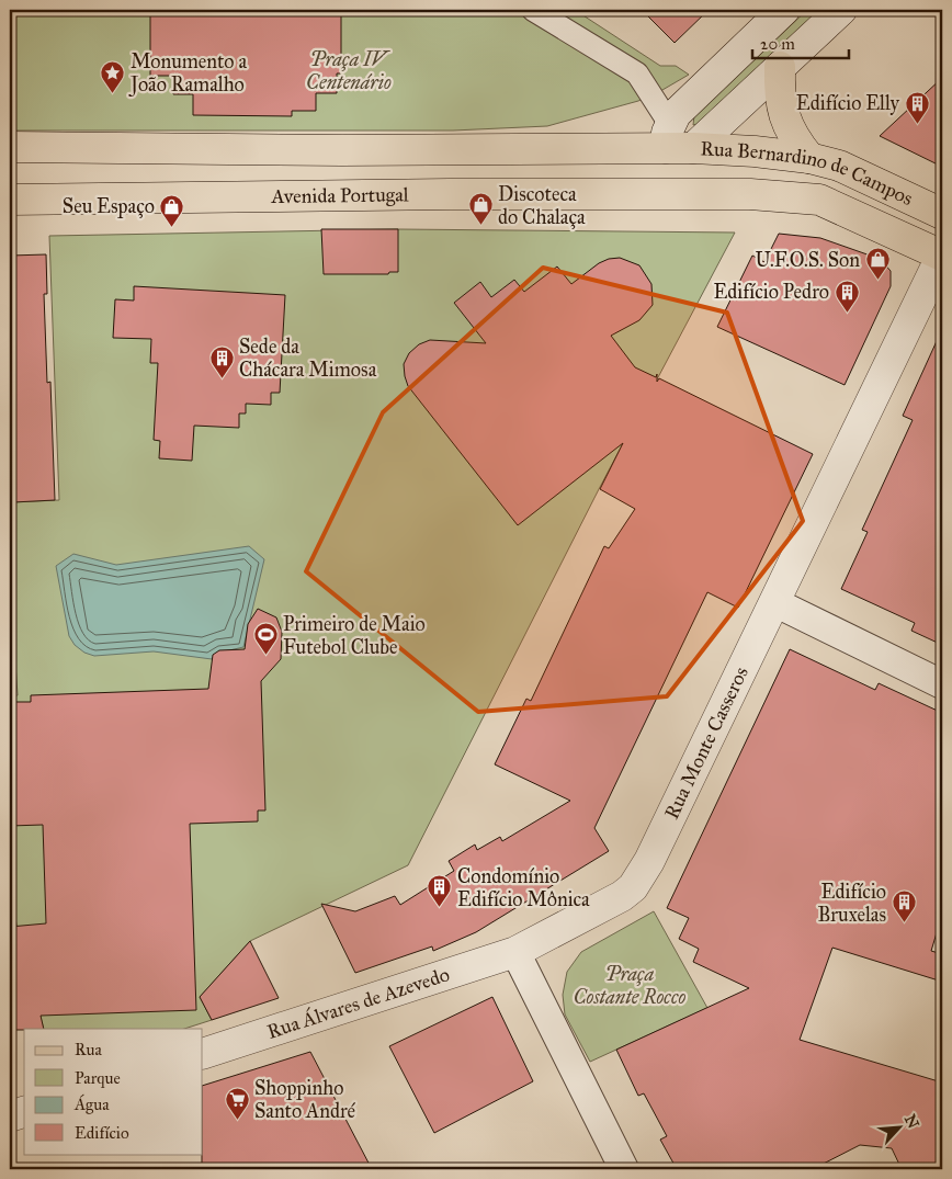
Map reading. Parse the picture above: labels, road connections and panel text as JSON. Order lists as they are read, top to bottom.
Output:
{
  "streets": {
    "main road": ["Rua Bernardino de Campos", "Avenida Portugal"],
    "street": ["Rua Monte Casseros", "Rua Álvares de Azevedo"]
  },
  "crossings": [
    ["Rua Bernardino de Campos", "Avenida Portugal"],
    ["Rua Bernardino de Campos", "Rua Monte Casseros"],
    ["Rua Monte Casseros", "Rua Álvares de Azevedo"]
  ],
  "parks": ["Praça IV Centenário", "Praça Costante Rocco"],
  "places": {
    "place": ["Monumento a João Ramalho"],
    "building": [
      "Edifício Elly",
      "Edifício Pedro",
      "Sede da Chácara Mimosa",
      "Condomínio Edifício Mônica",
      "Edifício Bruxelas"
    ],
    "shop": ["Discoteca do Chalaça", "Seu Espaço", "U.F.O.S. Son"],
    "sports": ["Primeiro de Maio Futebol Clube"],
    "supermarket": ["Shoppinho Santo André"]
  },
  "legend": [
    "Rua",
    "Parque",
    "Água",
    "Edifício"
  ],
  "scale_bar": "20 m",
  "north": "top right"
}
